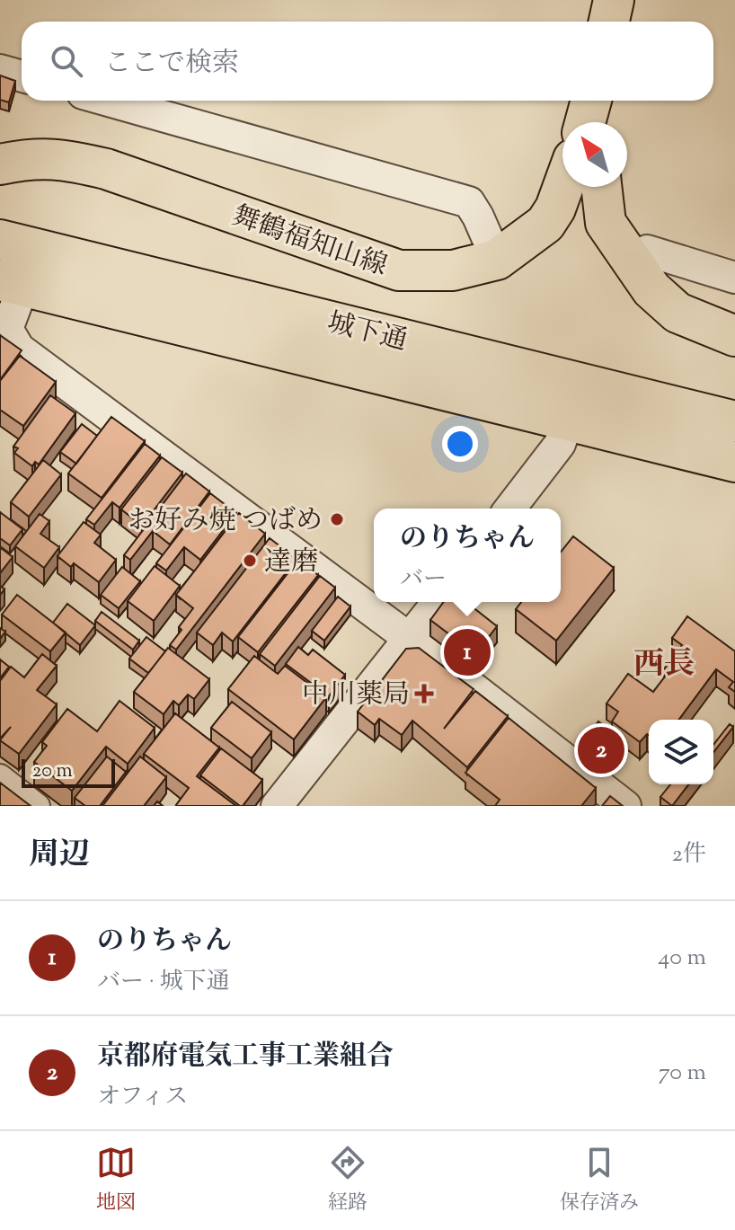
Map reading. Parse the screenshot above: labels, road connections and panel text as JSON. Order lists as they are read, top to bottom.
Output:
{
  "streets": {
    "main road": ["舞鶴福知山線", "城下通"]
  },
  "districts": ["西長"],
  "places": {
    "other": ["お好み焼 つばめ", "達磨"],
    "health": ["中川薬局"]
  },
  "scale_bar": "20 m",
  "north": "top left",
  "page": {
    "search": "ここで検索",
    "popup": ["のりちゃん", "バー"],
    "pins": ["1", "2"],
    "scale": "20 m",
    "heading": ["周辺", "2件"],
    "list": [
      {
        "mark": "1",
        "name": "のりちゃん",
        "note": "バー · 城下通",
        "value": "40 m"
      },
      {
        "mark": "2",
        "name": "京都府電気工事工業組合",
        "note": "オフィス",
        "value": "70 m"
      }
    ],
    "nav": ["地図", "経路", "保存済み"]
  }
}
